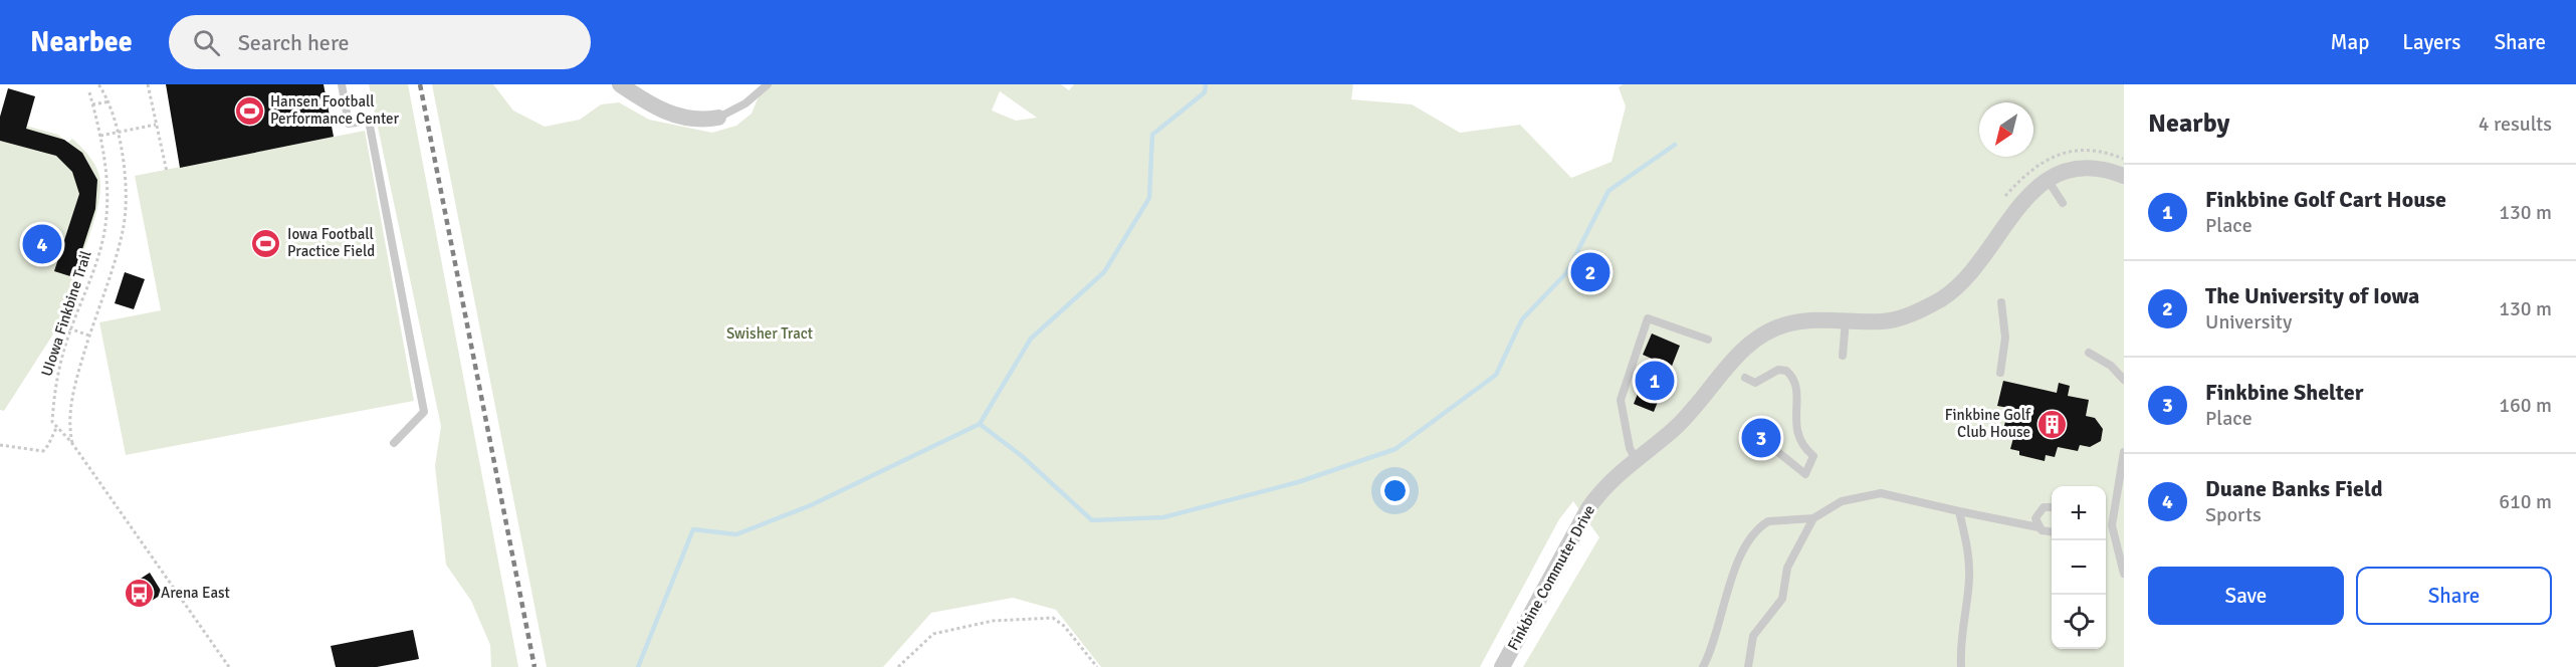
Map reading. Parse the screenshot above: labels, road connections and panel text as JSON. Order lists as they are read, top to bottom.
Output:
{
  "streets": {
    "street": ["Finkbine Commuter Drive"],
    "path": ["UIowa Finkbine Trail"]
  },
  "parks": ["Swisher Tract"],
  "places": {
    "sports": ["Hansen Football Performance Center", "Iowa Football Practice Field"],
    "building": ["Finkbine Golf Club House"],
    "bus stop": ["Arena East"]
  },
  "north": "bottom left",
  "page": {
    "header": "Nearbee",
    "search": "Search here",
    "nav": ["Map", "Layers", "Share"],
    "heading": ["Nearby", "4 results"],
    "list": [
      {
        "mark": "1",
        "name": "Finkbine Golf Cart House",
        "note": "Place",
        "value": "130 m"
      },
      {
        "mark": "2",
        "name": "The University of Iowa",
        "note": "University",
        "value": "130 m"
      },
      {
        "mark": "3",
        "name": "Finkbine Shelter",
        "note": "Place",
        "value": "160 m"
      },
      {
        "mark": "4",
        "name": "Duane Banks Field",
        "note": "Sports",
        "value": "610 m"
      }
    ],
    "pins": [
      "4",
      "2",
      "1",
      "3"
    ],
    "map_buttons": ["+", "−"],
    "buttons": ["Save", "Share"]
  }
}
